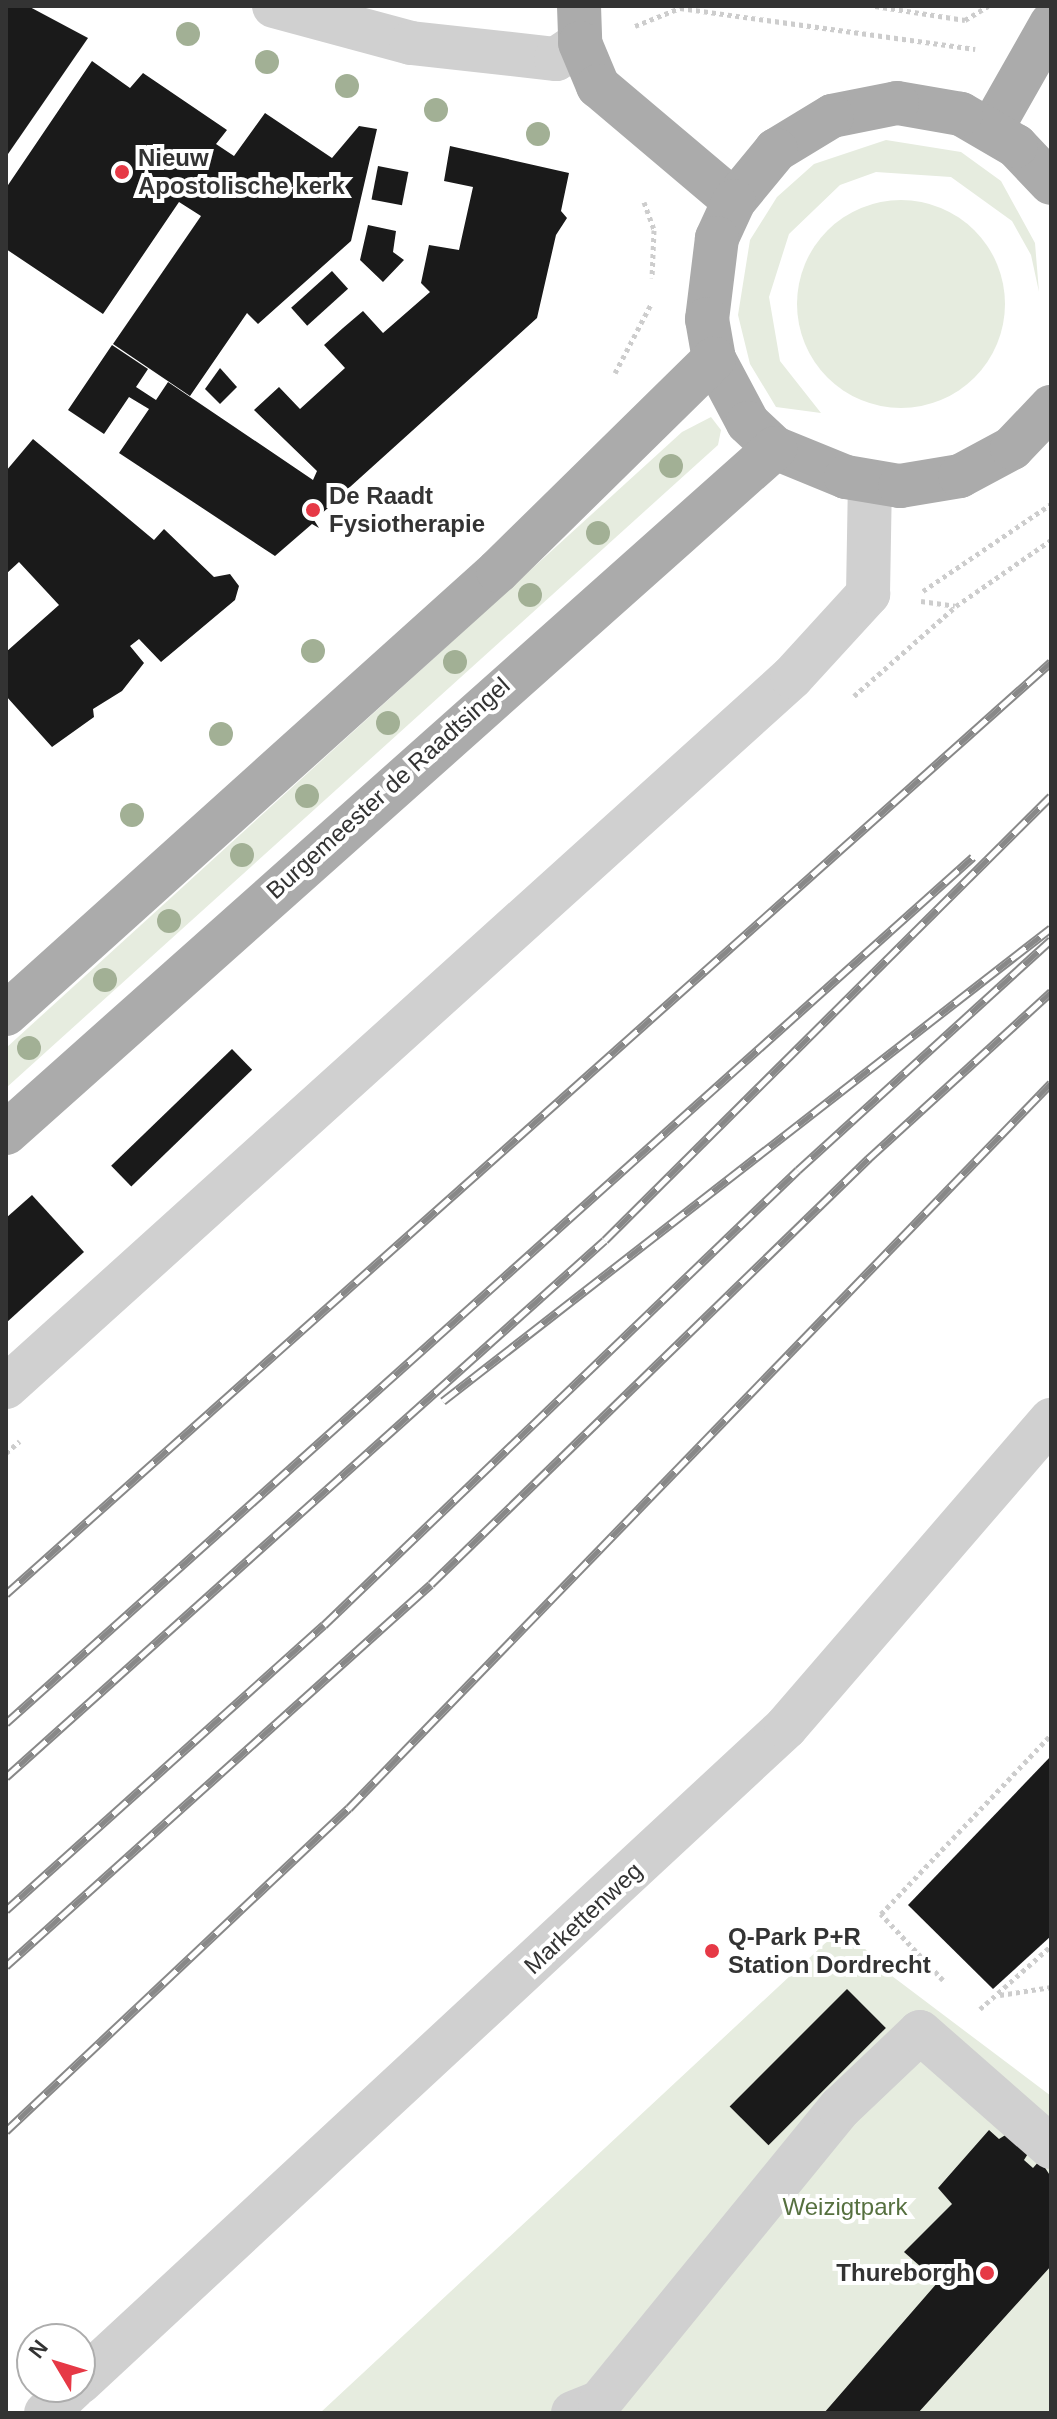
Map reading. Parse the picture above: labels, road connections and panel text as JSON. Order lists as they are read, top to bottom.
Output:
{
  "streets": {
    "main road": ["Burgemeester de Raadtsingel"],
    "street": ["Markettenweg"]
  },
  "parks": ["Weizigtpark"],
  "places": [
    "Nieuw Apostolische kerk",
    "De Raadt Fysiotherapie",
    "Q-Park P+R Station Dordrecht",
    "Thureborgh"
  ],
  "north": "top left"
}
